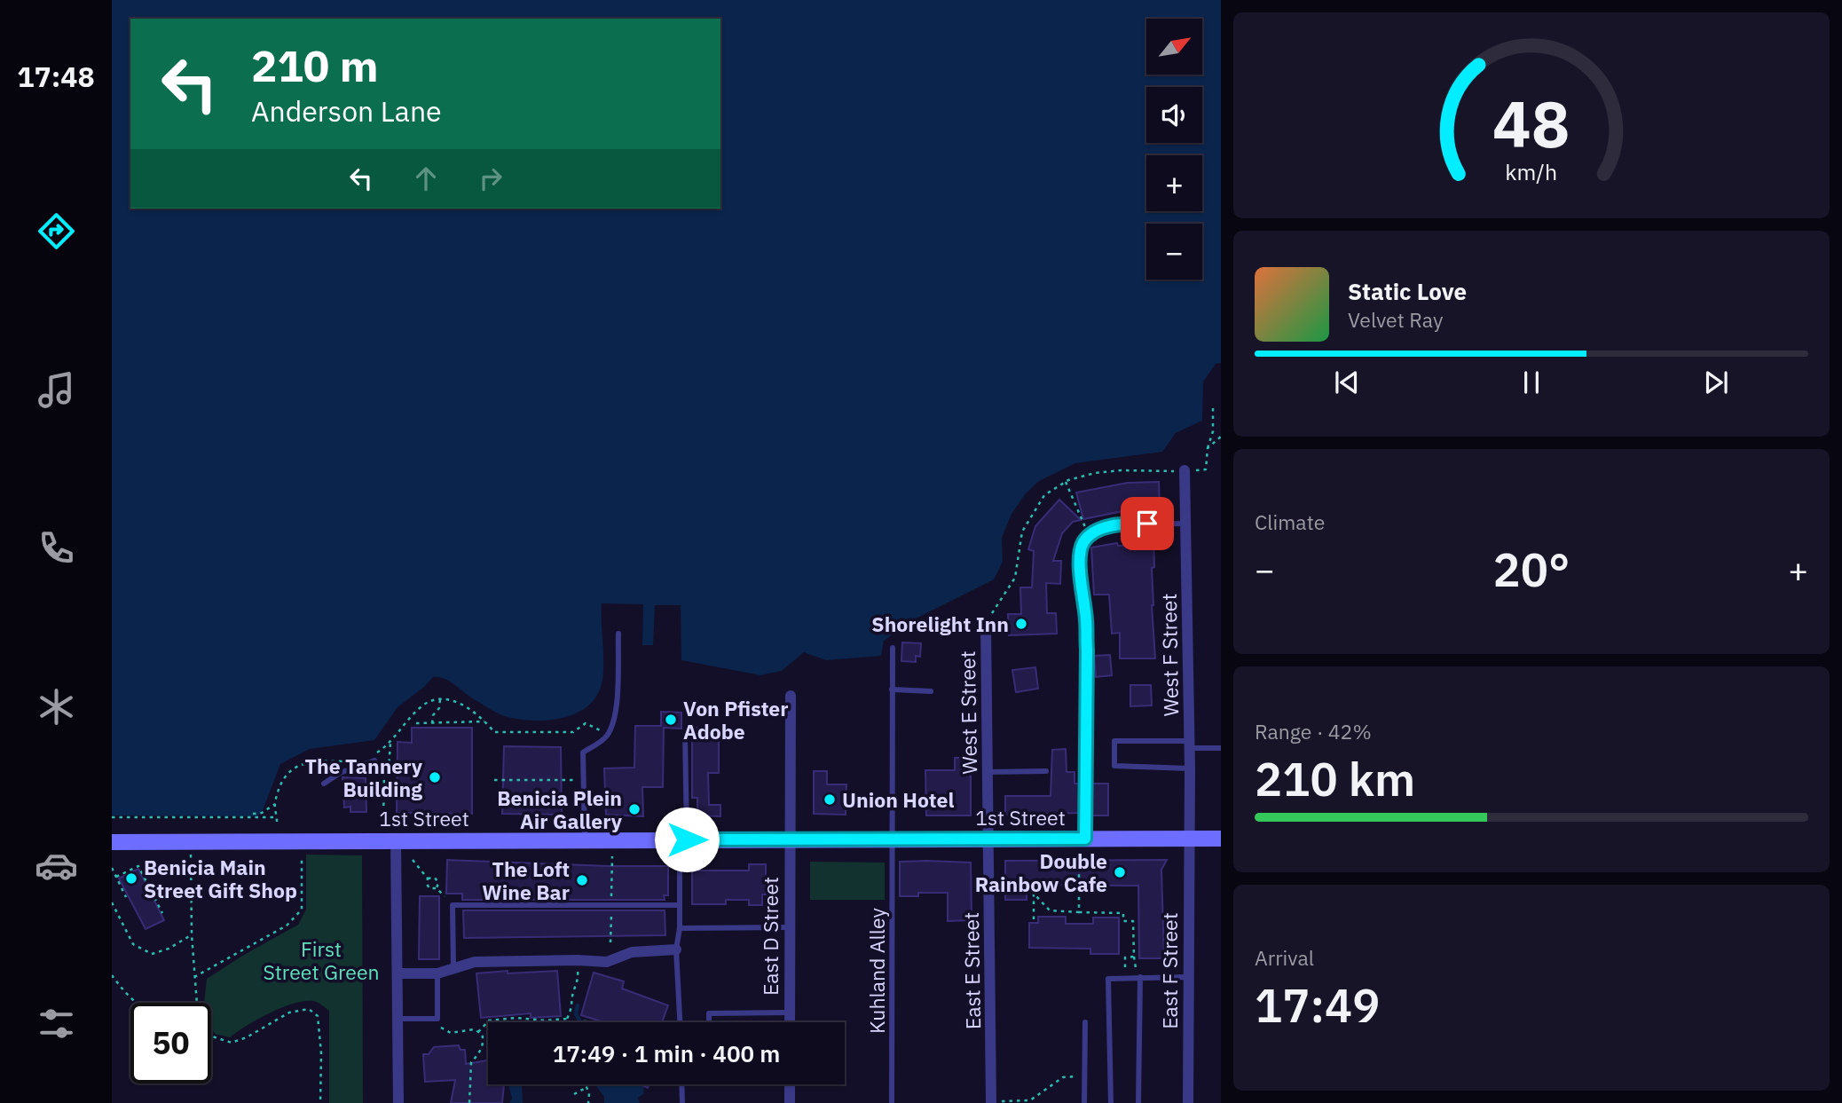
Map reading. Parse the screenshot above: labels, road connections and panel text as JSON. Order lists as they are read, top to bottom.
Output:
{
  "streets": {
    "main road": ["1st Street"],
    "street": [
      "West F Street",
      "West E Street",
      "East D Street",
      "East E Street",
      "East F Street"
    ],
    "lane": ["Kuhland Alley"]
  },
  "crossings": [
    ["West F Street", "1st Street"],
    ["West F Street", "East F Street"],
    ["West E Street", "1st Street"],
    ["West E Street", "East E Street"],
    ["1st Street", "East D Street"],
    ["1st Street", "Kuhland Alley"],
    ["1st Street", "East E Street"],
    ["1st Street", "East F Street"]
  ],
  "parks": ["First Street Green"],
  "places": [
    "Shorelight Inn",
    "Von Pfister Adobe",
    "The Tannery Building",
    "Union Hotel",
    "Benicia Plein Air Gallery",
    "Double Rainbow Cafe",
    "Benicia Main Street Gift Shop",
    "The Loft Wine Bar"
  ],
  "north": "top right",
  "page": {
    "tabs": "17:48",
    "map_buttons": ["+", "−"],
    "turn": ["210 m", "Anderson Lane"],
    "song": ["Static Love", "Velvet Ray"],
    "tile": [
      "Climate",
      ["Range · 42%", "210 km"],
      ["Arrival", "17:49"]
    ],
    "heat": ["−", "20°", "+"],
    "limit": "50",
    "trip": "17:49 · 1 min · 400 m",
    "gauge": ["48", "km/h"]
  }
}
